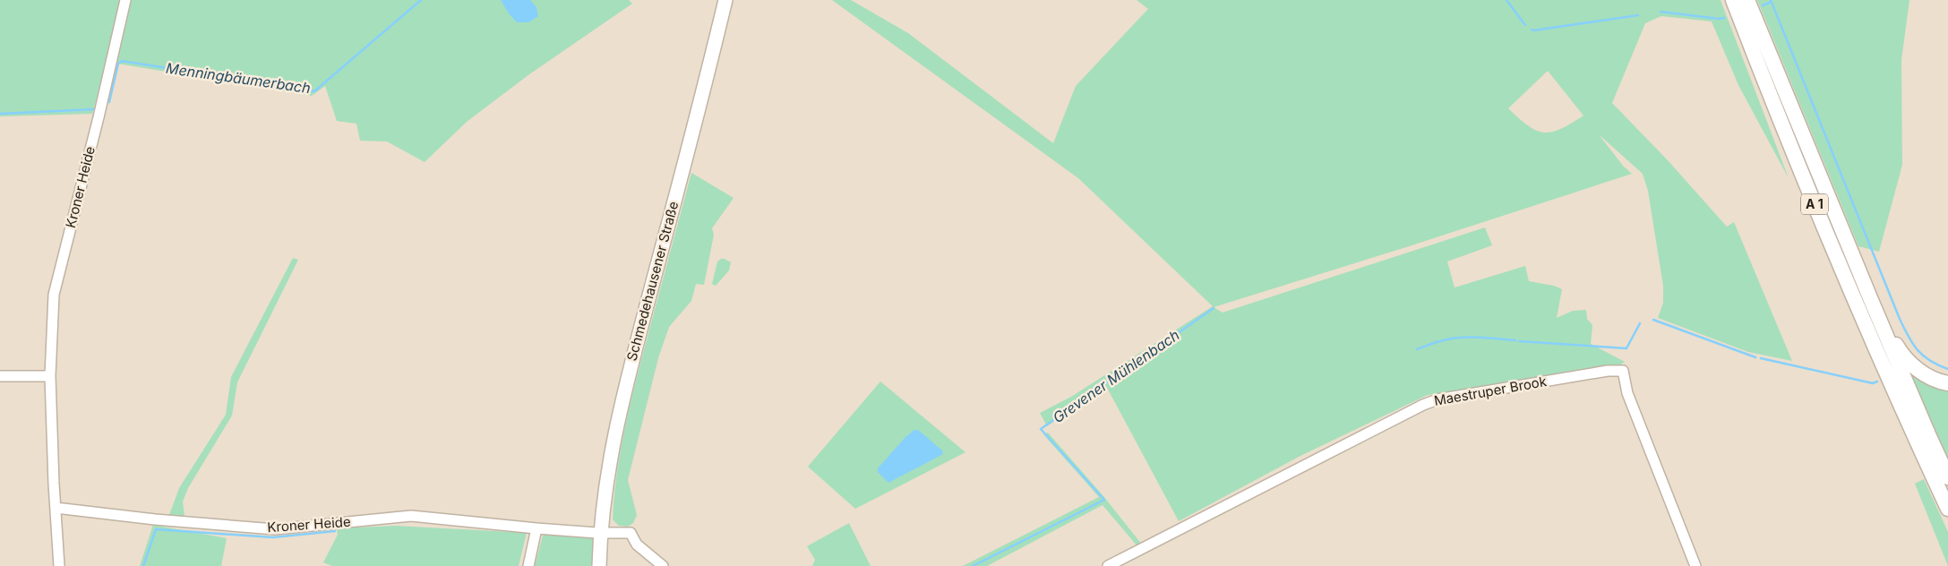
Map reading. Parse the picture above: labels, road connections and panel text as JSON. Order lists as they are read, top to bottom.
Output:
{
  "streets": {
    "highway": ["A 1"],
    "main road": ["Schmedehausener Straße"],
    "street": ["Kroner Heide", "Maestruper Brook"]
  },
  "crossings": [
    ["Kroner Heide", "Schmedehausener Straße"]
  ],
  "water": ["Menningbäumerbach", "Grevener Mühlenbach"]
}
